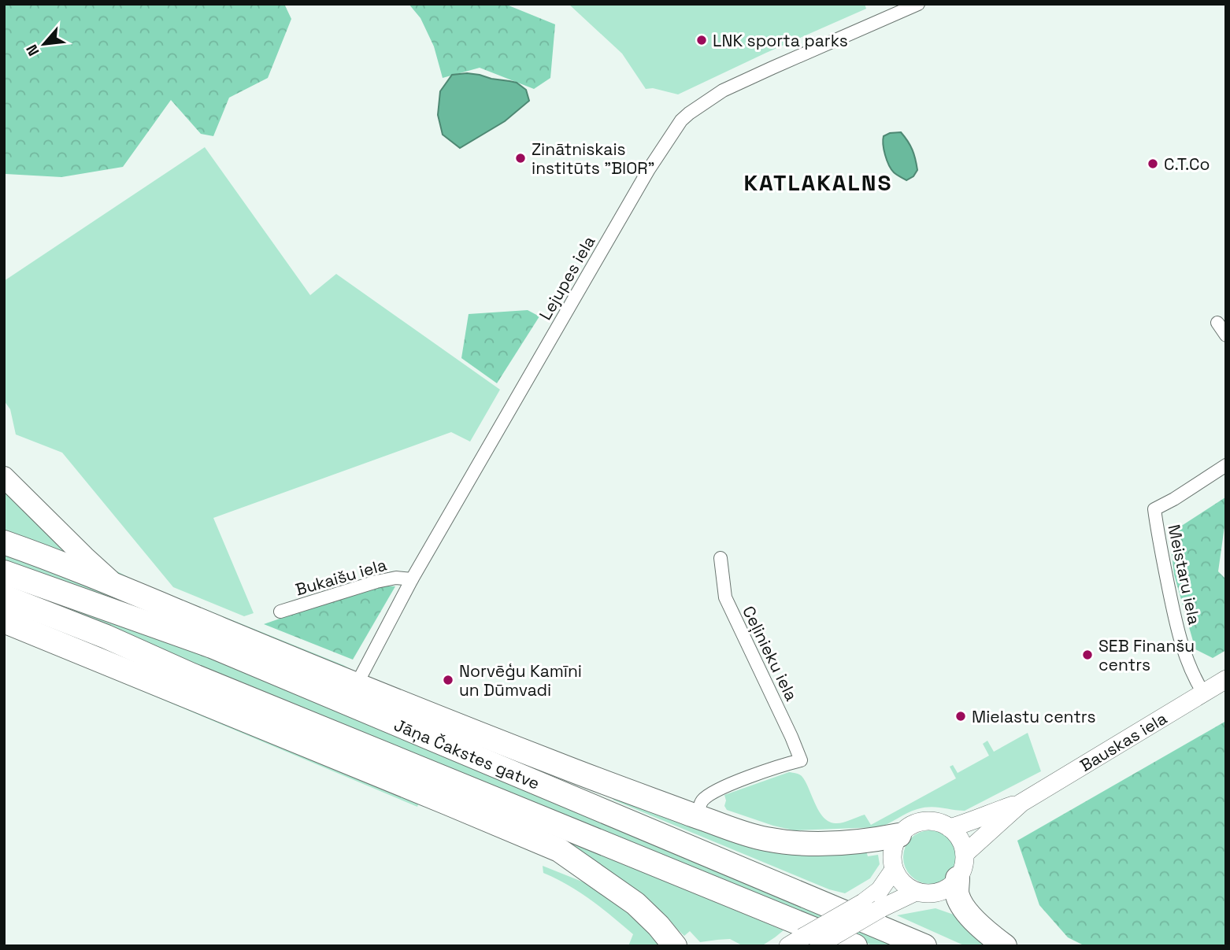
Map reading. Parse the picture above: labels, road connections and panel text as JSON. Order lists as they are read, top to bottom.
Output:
{
  "streets": {
    "highway": ["Jāņa Čakstes gatve"],
    "main road": ["Bauskas iela"],
    "street": [
      "Lejupes iela",
      "Meistaru iela",
      "Bukaišu iela",
      "Ceļinieku iela"
    ]
  },
  "crossings": [
    ["Lejupes iela", "Bukaišu iela"],
    ["Meistaru iela", "Bauskas iela"]
  ],
  "districts": ["KATLAKALNS"],
  "places": [
    "LNK sporta parks",
    "Zinātniskais institūts \"BIOR\"",
    "C.T.Co",
    "SEB Finanšu centrs",
    "Norvēģu Kamīni un Dūmvadi",
    "Mielastu centrs"
  ],
  "north": "bottom left"
}
